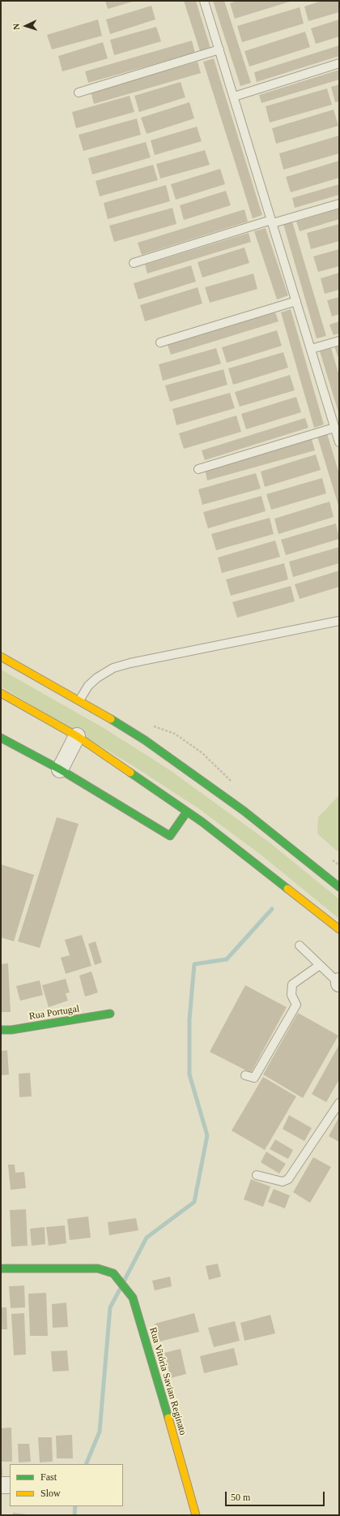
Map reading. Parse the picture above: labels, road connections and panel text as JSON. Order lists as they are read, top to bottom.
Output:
{
  "streets": {
    "main road": ["Rua Portugal", "Rua Vitória Savian Reginato"]
  },
  "legend": ["Fast", "Slow"],
  "scale_bar": "50 m",
  "north": "left"
}
